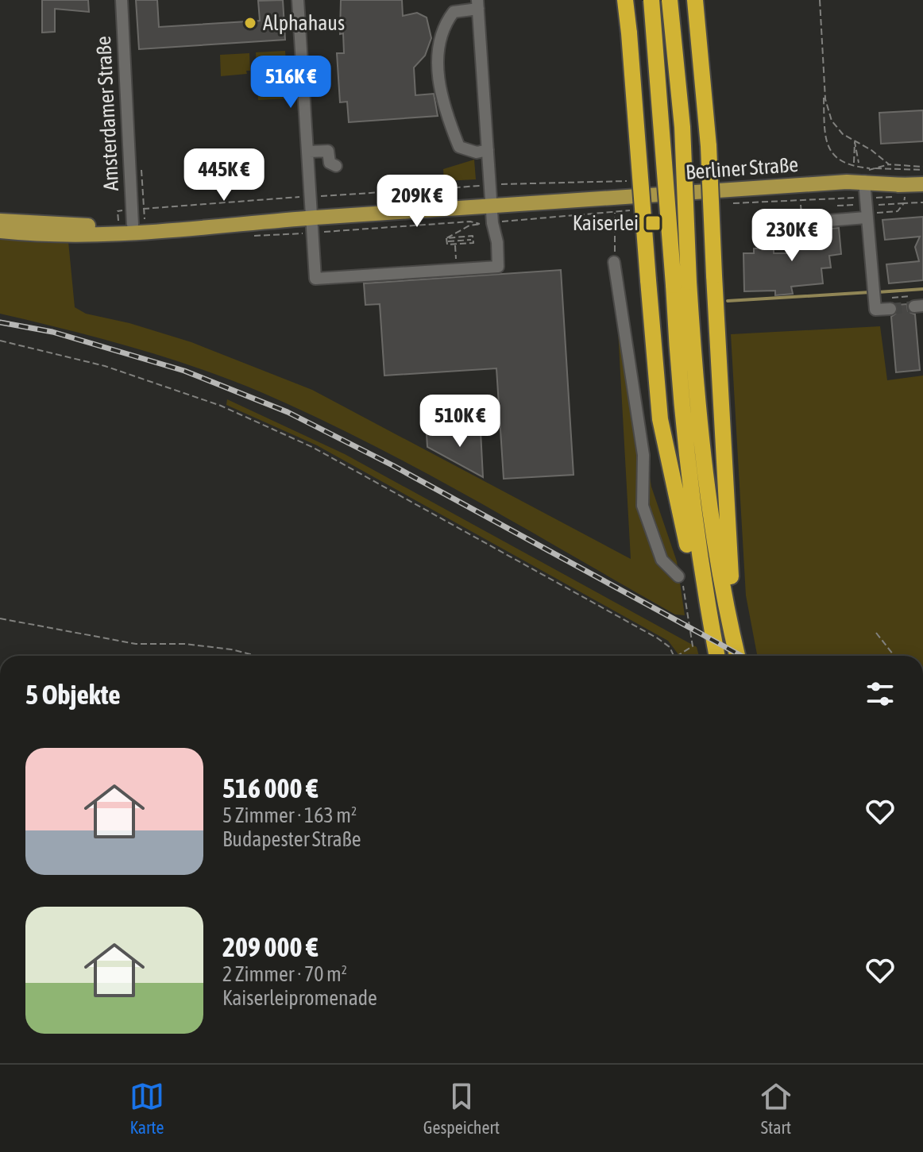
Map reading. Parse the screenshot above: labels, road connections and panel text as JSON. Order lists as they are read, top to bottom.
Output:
{
  "streets": {
    "main road": ["Berliner Straße"],
    "street": ["Amsterdamer Straße"]
  },
  "crossings": [
    ["Amsterdamer Straße", "Berliner Straße"]
  ],
  "places": {
    "other": ["Alphahaus"],
    "transit": ["Kaiserlei"]
  },
  "page": {
    "price": [
      "516K €",
      "445K €",
      "209K €",
      "230K €",
      "510K €"
    ],
    "heading": "5 Objekte",
    "list": [
      {
        "name": "516 000 €",
        "note": "5 Zimmer · 163 m² · Budapester Straße"
      },
      {
        "name": "209 000 €",
        "note": "2 Zimmer · 70 m² · Kaiserleipromenade"
      }
    ],
    "tabs": ["Karte", "Gespeichert", "Start"]
  }
}
